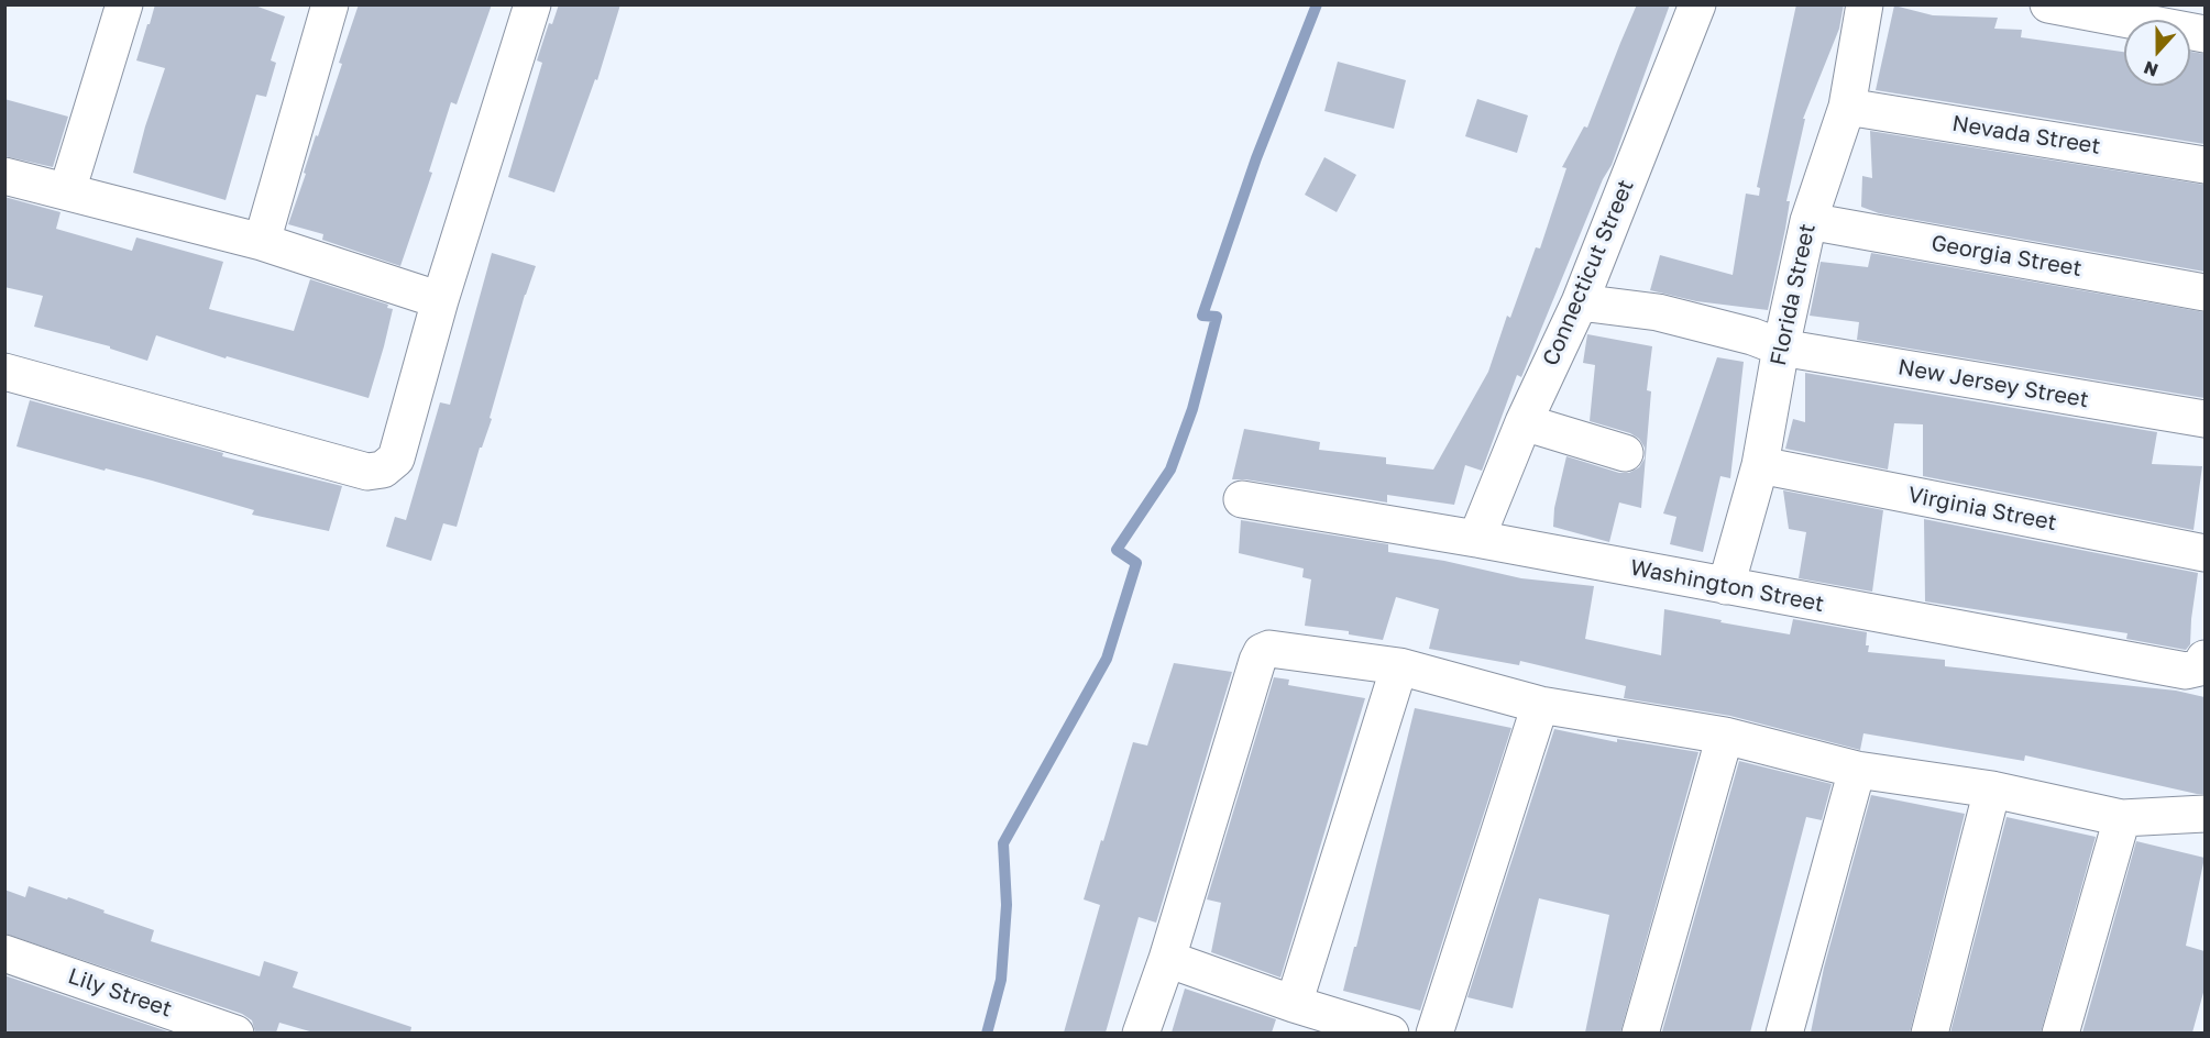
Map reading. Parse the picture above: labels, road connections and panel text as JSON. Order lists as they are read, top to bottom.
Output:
{
  "streets": {
    "street": [
      "Nevada Street",
      "Georgia Street",
      "Connecticut Street",
      "Florida Street",
      "New Jersey Street",
      "Virginia Street",
      "Washington Street",
      "Lily Street"
    ]
  },
  "crossings": [
    ["Nevada Street", "Florida Street"],
    ["Georgia Street", "Florida Street"],
    ["Connecticut Street", "New Jersey Street"],
    ["Connecticut Street", "Washington Street"],
    ["Florida Street", "New Jersey Street"],
    ["Florida Street", "Virginia Street"],
    ["Florida Street", "Washington Street"]
  ],
  "north": "bottom"
}
